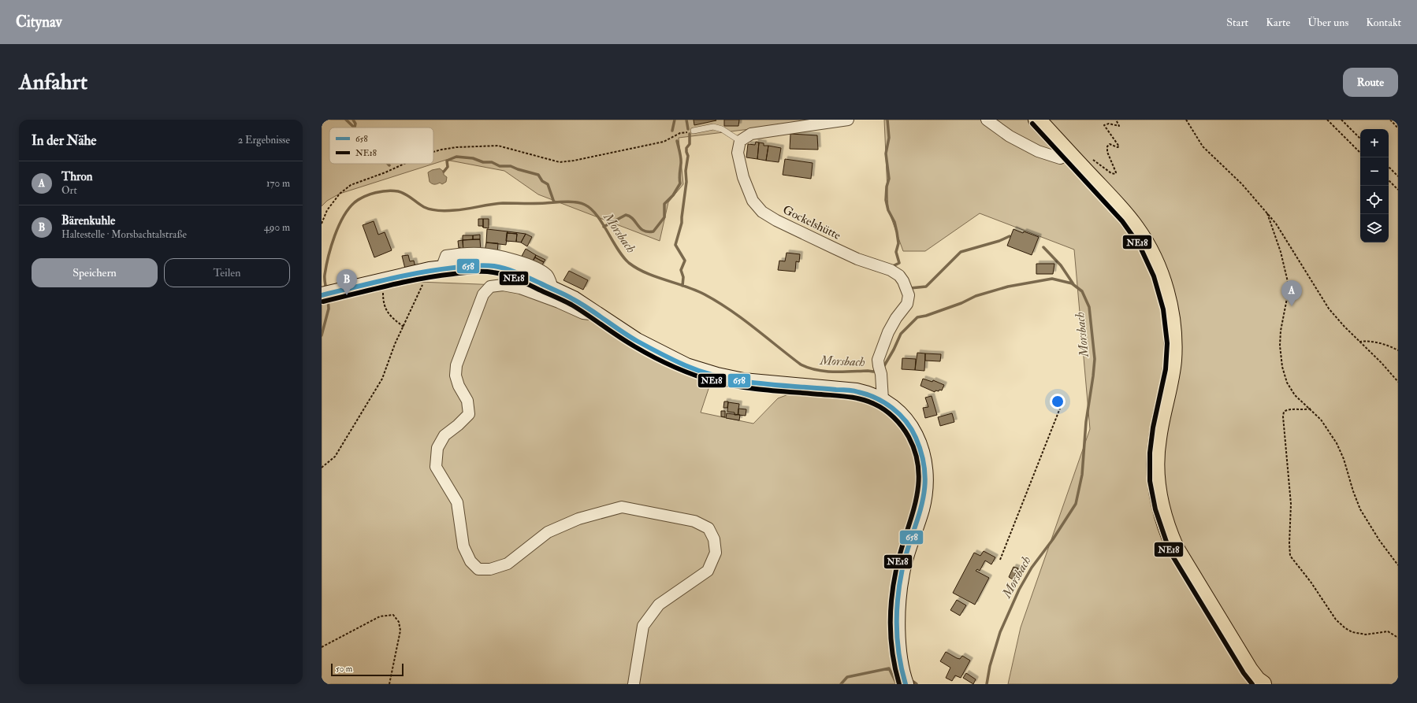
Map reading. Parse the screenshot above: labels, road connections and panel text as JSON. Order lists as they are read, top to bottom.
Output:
{
  "streets": {
    "street": ["Gockelshütte"]
  },
  "water": ["Morsbach"],
  "lines": ["transit line NE18", "transit line 658"],
  "legend": ["658", "NE18"],
  "scale_bar": "50 m",
  "page": {
    "header": "Citynav",
    "nav": [
      "Start",
      "Karte",
      "Über uns",
      "Kontakt"
    ],
    "buttons": [
      "Route",
      ["Speichern", "Teilen"]
    ],
    "title": "Anfahrt",
    "heading": ["In der Nähe", "2 Ergebnisse"],
    "map_buttons": ["+", "−"],
    "list": [
      {
        "mark": "A",
        "name": "Thron",
        "note": "Ort",
        "value": "170 m"
      },
      {
        "mark": "B",
        "name": "Bärenkuhle",
        "note": "Haltestelle · Morsbachtalstraße",
        "value": "490 m"
      }
    ],
    "pins": ["B", "A"],
    "scale": "50 m"
  }
}
